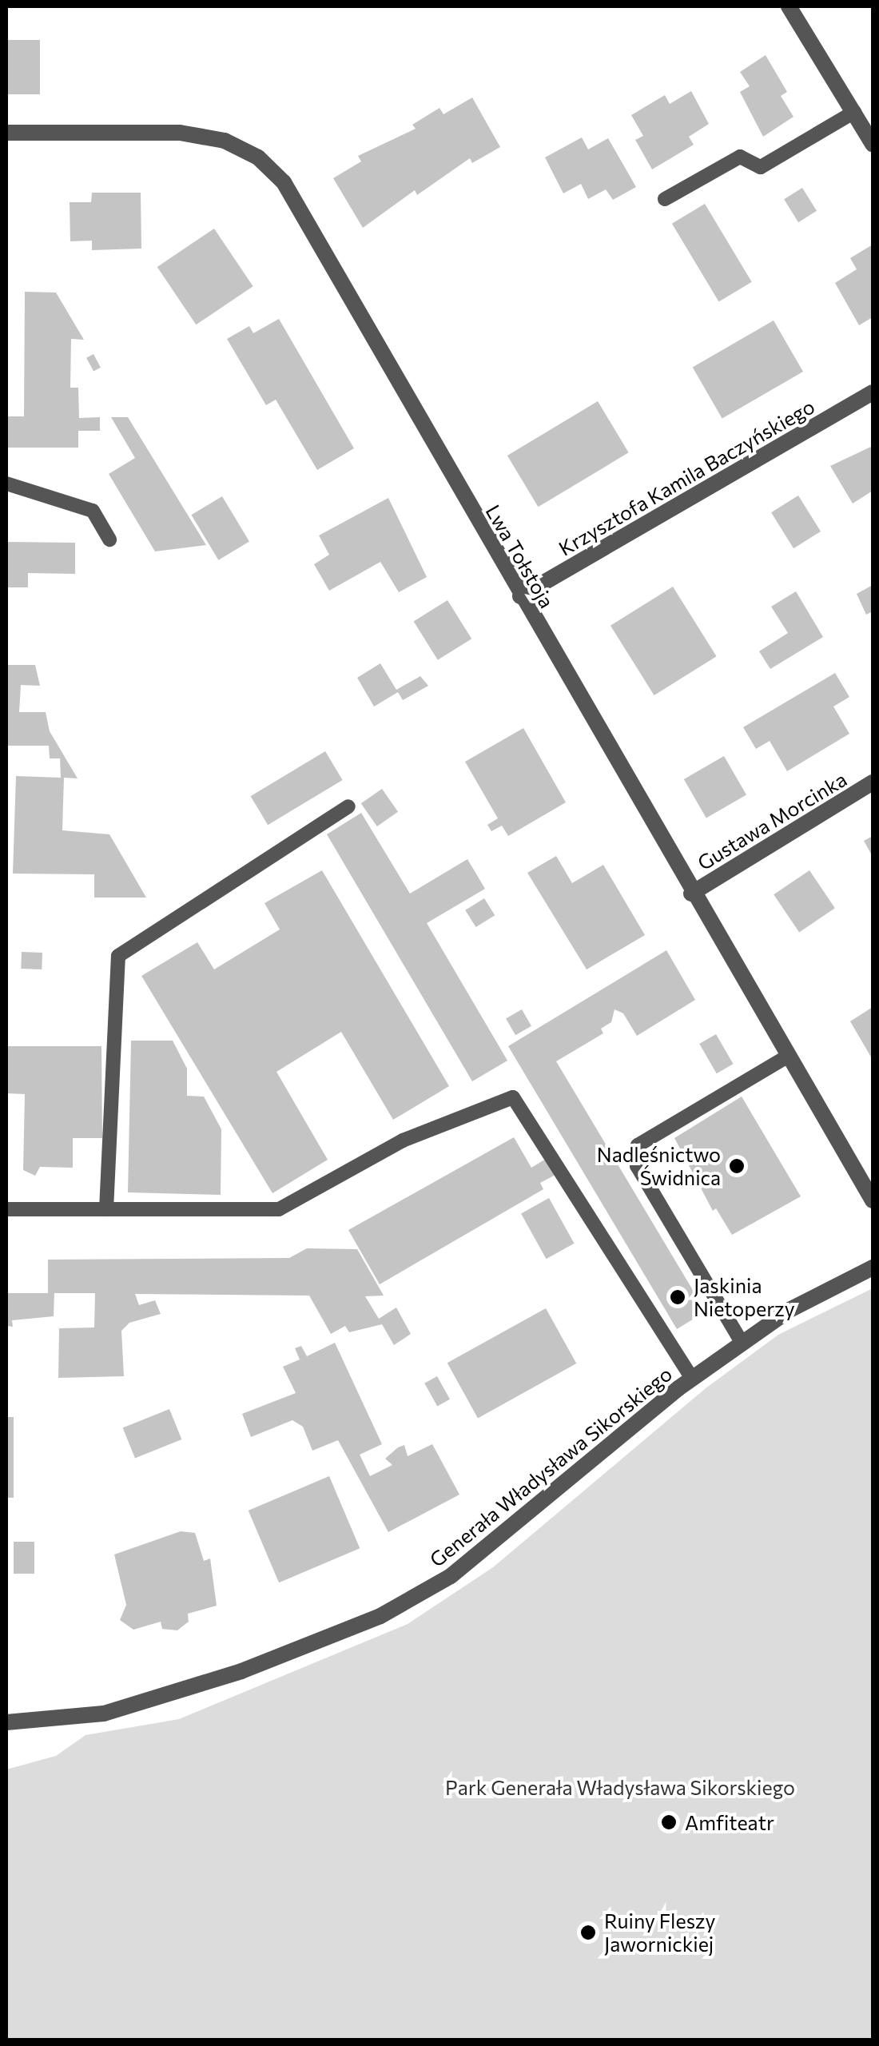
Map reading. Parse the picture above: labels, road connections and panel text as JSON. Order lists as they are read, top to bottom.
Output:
{
  "streets": {
    "street": [
      "Krzysztofa Kamila Baczyńskiego",
      "Lwa Tołstoja",
      "Gustawa Morcinka",
      "Generała Władysława Sikorskiego"
    ]
  },
  "crossings": [
    ["Krzysztofa Kamila Baczyńskiego", "Lwa Tołstoja"],
    ["Lwa Tołstoja", "Gustawa Morcinka"]
  ],
  "parks": ["Park Generała Władysława Sikorskiego"],
  "places": [
    "Nadleśnictwo Świdnica",
    "Jaskinia Nietoperzy",
    "Amfiteatr",
    "Ruiny Fleszy Jawornickiej"
  ]
}
